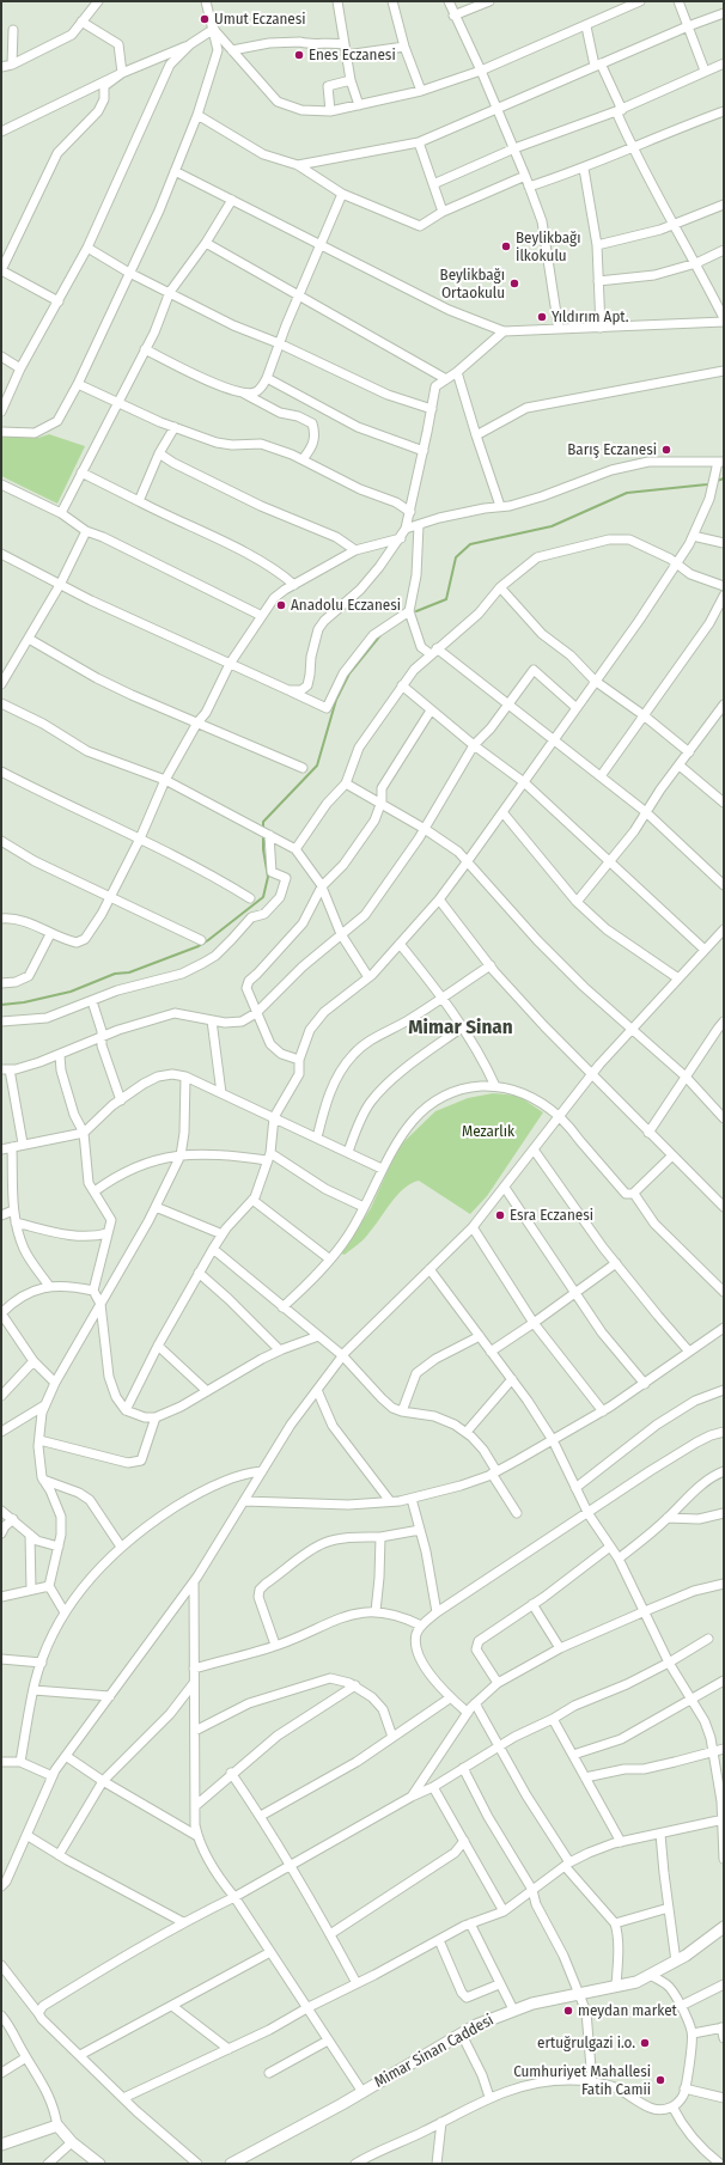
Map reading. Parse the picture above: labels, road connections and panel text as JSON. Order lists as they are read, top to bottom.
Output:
{
  "streets": {
    "street": ["Mimar Sinan Caddesi"]
  },
  "districts": ["Mimar Sinan"],
  "parks": ["Mezarlık"],
  "places": [
    "Umut Eczanesi",
    "Enes Eczanesi",
    "Beylikbağı İlkokulu",
    "Beylikbağı Ortaokulu",
    "Yıldırım Apt.",
    "Barış Eczanesi",
    "Anadolu Eczanesi",
    "Esra Eczanesi",
    "meydan market",
    "ertuğrulgazi i.o.",
    "Cumhuriyet Mahallesi Fatih Camii"
  ]
}
